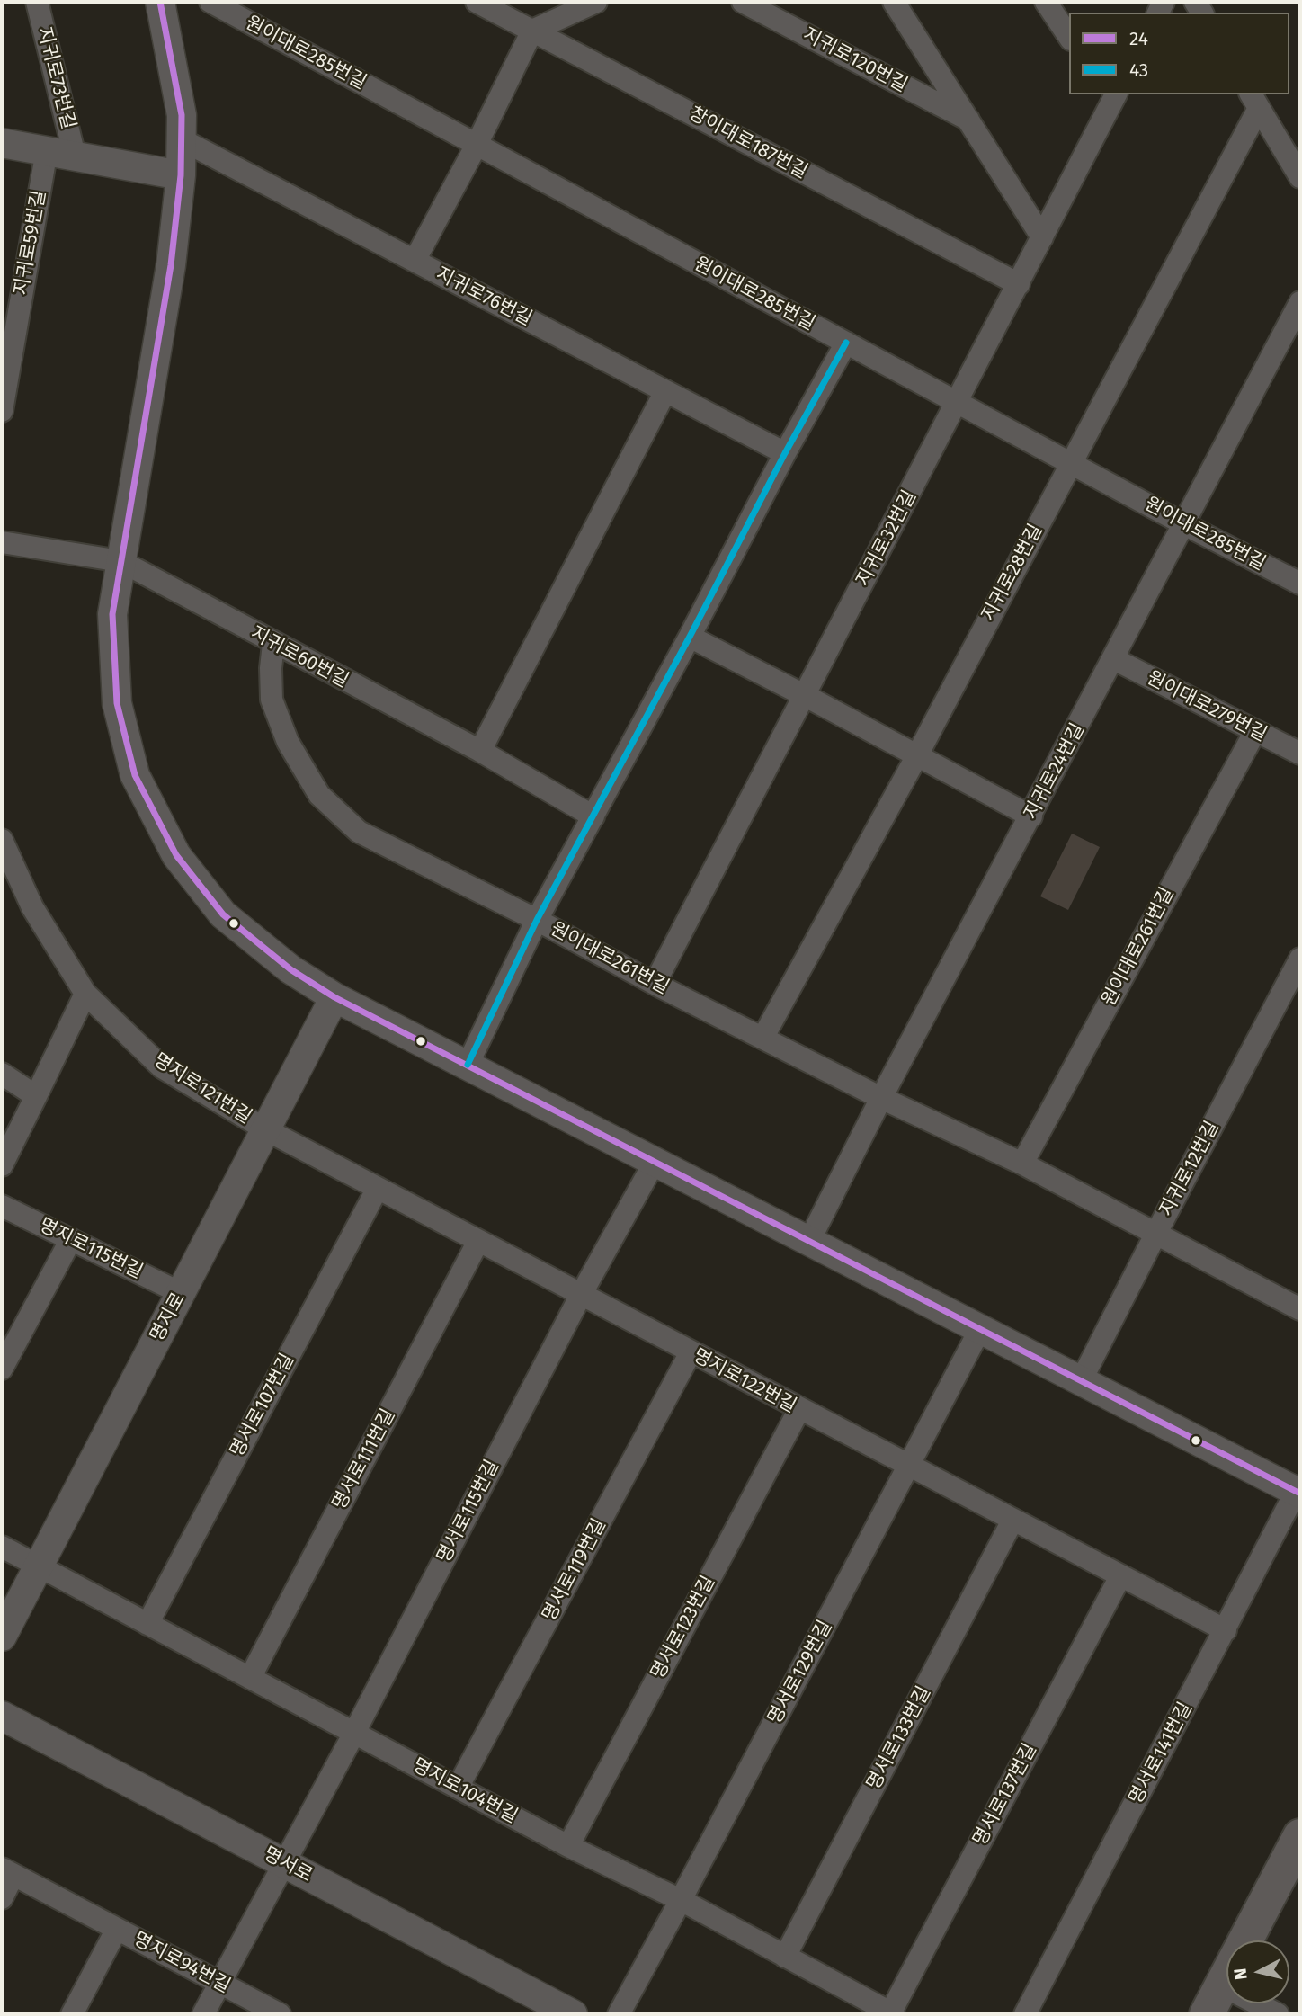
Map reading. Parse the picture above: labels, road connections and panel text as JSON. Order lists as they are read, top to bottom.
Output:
{
  "streets": {
    "street": [
      "원이대로285번길",
      "지귀로120번길",
      "지귀로73번길",
      "창이대로187번길",
      "지귀로59번길",
      "지귀로76번길",
      "지귀로32번길",
      "지귀로28번길",
      "지귀로60번길",
      "원이대로279번길",
      "지귀로24번길",
      "원이대로261번길",
      "명지로121번길",
      "지귀로12번길",
      "명지로115번길",
      "명지로",
      "명지로122번길",
      "명서로107번길",
      "명서로111번길",
      "명서로115번길",
      "명서로119번길",
      "명서로123번길",
      "명서로129번길",
      "명서로133번길",
      "명서로141번길",
      "명지로104번길",
      "명서로137번길",
      "명서로",
      "명지로94번길"
    ]
  },
  "crossings": [
    ["원이대로285번길", "지귀로32번길"],
    ["원이대로285번길", "지귀로28번길"],
    ["원이대로285번길", "지귀로24번길"],
    ["지귀로120번길", "지귀로32번길"],
    ["지귀로73번길", "지귀로59번길"],
    ["창이대로187번길", "지귀로32번길"],
    ["지귀로32번길", "원이대로261번길"],
    ["지귀로28번길", "원이대로261번길"],
    ["지귀로60번길", "원이대로261번길"],
    ["원이대로279번길", "지귀로24번길"],
    ["원이대로279번길", "원이대로261번길"],
    ["지귀로24번길", "원이대로261번길"],
    ["원이대로261번길", "지귀로12번길"],
    ["명지로121번길", "명지로"],
    ["명지로121번길", "명지로122번길"],
    ["명지로115번길", "명지로"],
    ["명지로", "명지로122번길"],
    ["명지로", "명지로104번길"],
    ["명지로122번길", "명서로107번길"],
    ["명지로122번길", "명서로111번길"],
    ["명지로122번길", "명서로115번길"],
    ["명지로122번길", "명서로119번길"],
    ["명지로122번길", "명서로123번길"],
    ["명지로122번길", "명서로129번길"],
    ["명지로122번길", "명서로133번길"],
    ["명지로122번길", "명서로141번길"],
    ["명지로122번길", "명서로137번길"],
    ["명서로107번길", "명지로104번길"],
    ["명서로111번길", "명지로104번길"],
    ["명서로115번길", "명지로104번길"],
    ["명서로115번길", "명서로"],
    ["명서로115번길", "명지로94번길"],
    ["명서로119번길", "명지로104번길"],
    ["명서로123번길", "명지로104번길"],
    ["명서로129번길", "명지로104번길"],
    ["명서로133번길", "명지로104번길"],
    ["명지로104번길", "명서로137번길"]
  ],
  "lines": ["transit line 24", "transit line 43"],
  "legend": ["24", "43"],
  "north": "left"
}
